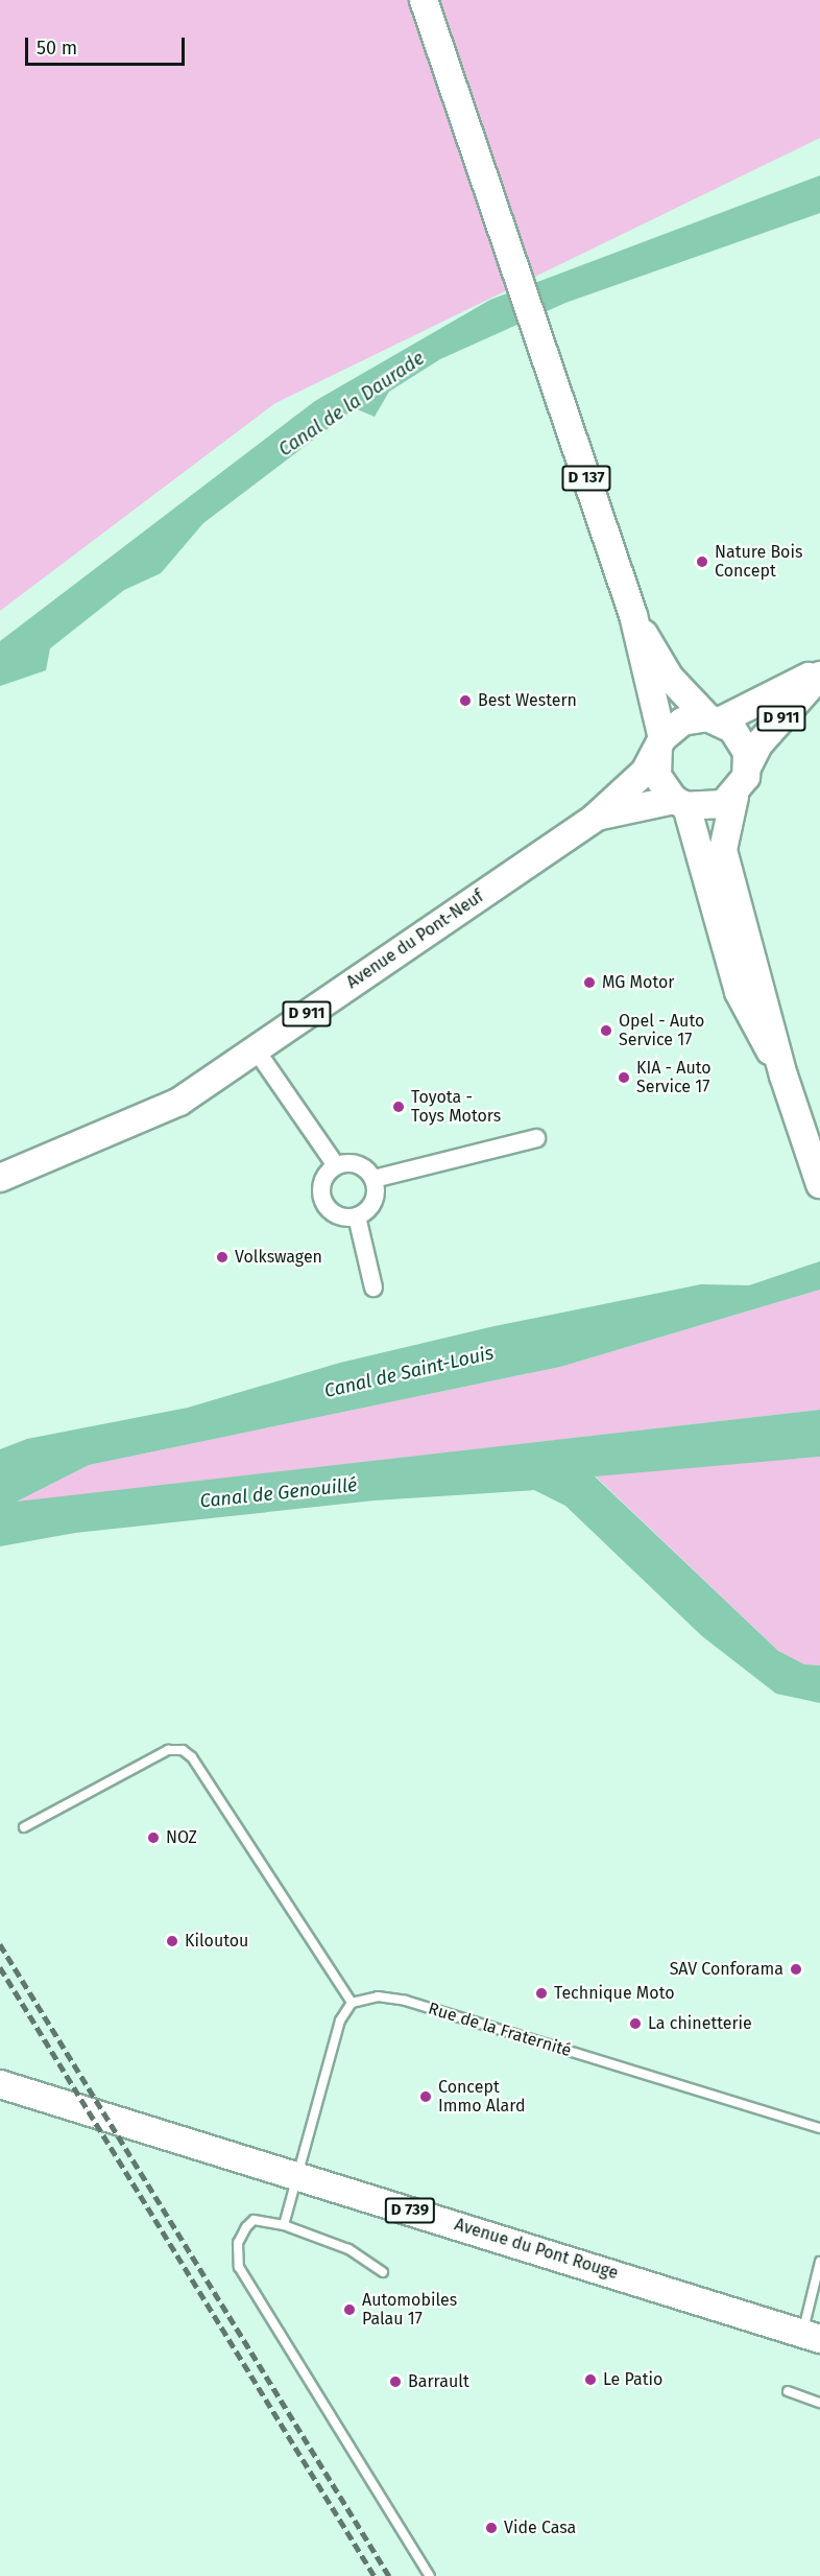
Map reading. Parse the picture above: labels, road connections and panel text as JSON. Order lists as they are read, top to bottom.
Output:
{
  "streets": {
    "main road": [
      "D 137",
      "D 911",
      "Avenue du Pont-Neuf",
      "D 739",
      "Avenue du Pont Rouge"
    ],
    "lane": ["Rue de la Fraternité"]
  },
  "crossings": [
    ["D 137", "D 911"],
    ["D 911", "Avenue du Pont-Neuf"]
  ],
  "water": ["Canal de la Daurade", "Canal de Saint-Louis", "Canal de Genouillé"],
  "places": [
    "Nature Bois Concept",
    "Best Western",
    "MG Motor",
    "Opel - Auto Service 17",
    "KIA - Auto Service 17",
    "Toyota - Toys Motors",
    "Volkswagen",
    "NOZ",
    "Kiloutou",
    "SAV Conforama",
    "Technique Moto",
    "La chinetterie",
    "Concept Immo Alard",
    "Automobiles Palau 17",
    "Le Patio",
    "Barrault",
    "Vide Casa"
  ],
  "scale_bar": "50 m"
}
